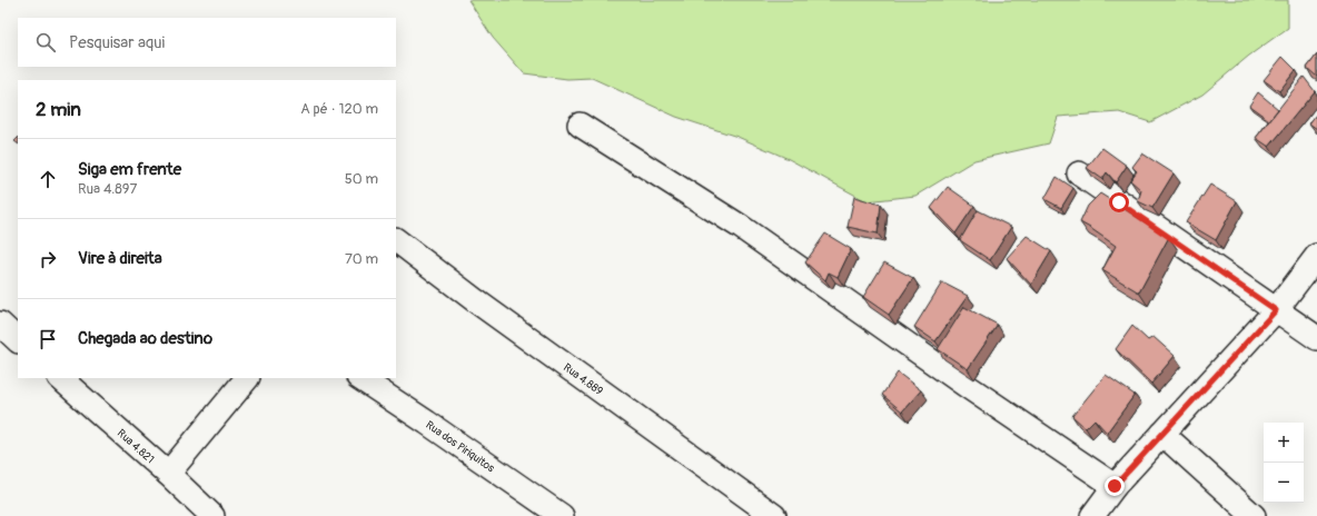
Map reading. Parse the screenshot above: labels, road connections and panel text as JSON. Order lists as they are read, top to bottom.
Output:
{
  "streets": {
    "street": ["Rua 4.889", "Rua 4.821", "Rua dos Piriquitos"]
  },
  "page": {
    "search": "Pesquisar aqui",
    "heading": ["2 min", "A pé · 120 m"],
    "list": [
      ["Siga em frente", "Rua 4.897", "50 m"],
      ["Vire à direita", "70 m"],
      "Chegada ao destino"
    ],
    "map_buttons": ["+", "−"]
  }
}
